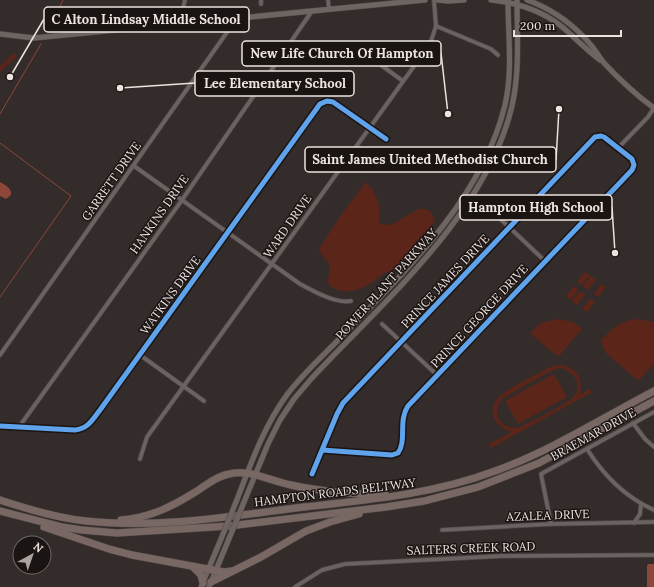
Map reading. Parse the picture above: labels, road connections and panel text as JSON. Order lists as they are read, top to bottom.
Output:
{
  "streets": {
    "highway": ["HAMPTON ROADS BELTWAY"],
    "main road": ["POWER PLANT PARKWAY"],
    "street": [
      "GARRETT DRIVE",
      "HANKINS DRIVE",
      "WARD DRIVE",
      "PRINCE JAMES DRIVE",
      "WATKINS DRIVE",
      "PRINCE GEORGE DRIVE",
      "BRAEMAR DRIVE",
      "AZALEA DRIVE",
      "SALTERS CREEK ROAD"
    ]
  },
  "crossings": [
    ["HANKINS DRIVE", "WATKINS DRIVE"],
    ["WARD DRIVE", "WATKINS DRIVE"],
    ["PRINCE JAMES DRIVE", "PRINCE GEORGE DRIVE"],
    ["BRAEMAR DRIVE", "AZALEA DRIVE"]
  ],
  "places": [
    "C Alton Lindsay Middle School",
    "Lee Elementary School",
    "Saint James United Methodist Church",
    "New Life Church Of Hampton",
    "Hampton High School"
  ],
  "scale_bar": "200 m",
  "north": "top right"
}
